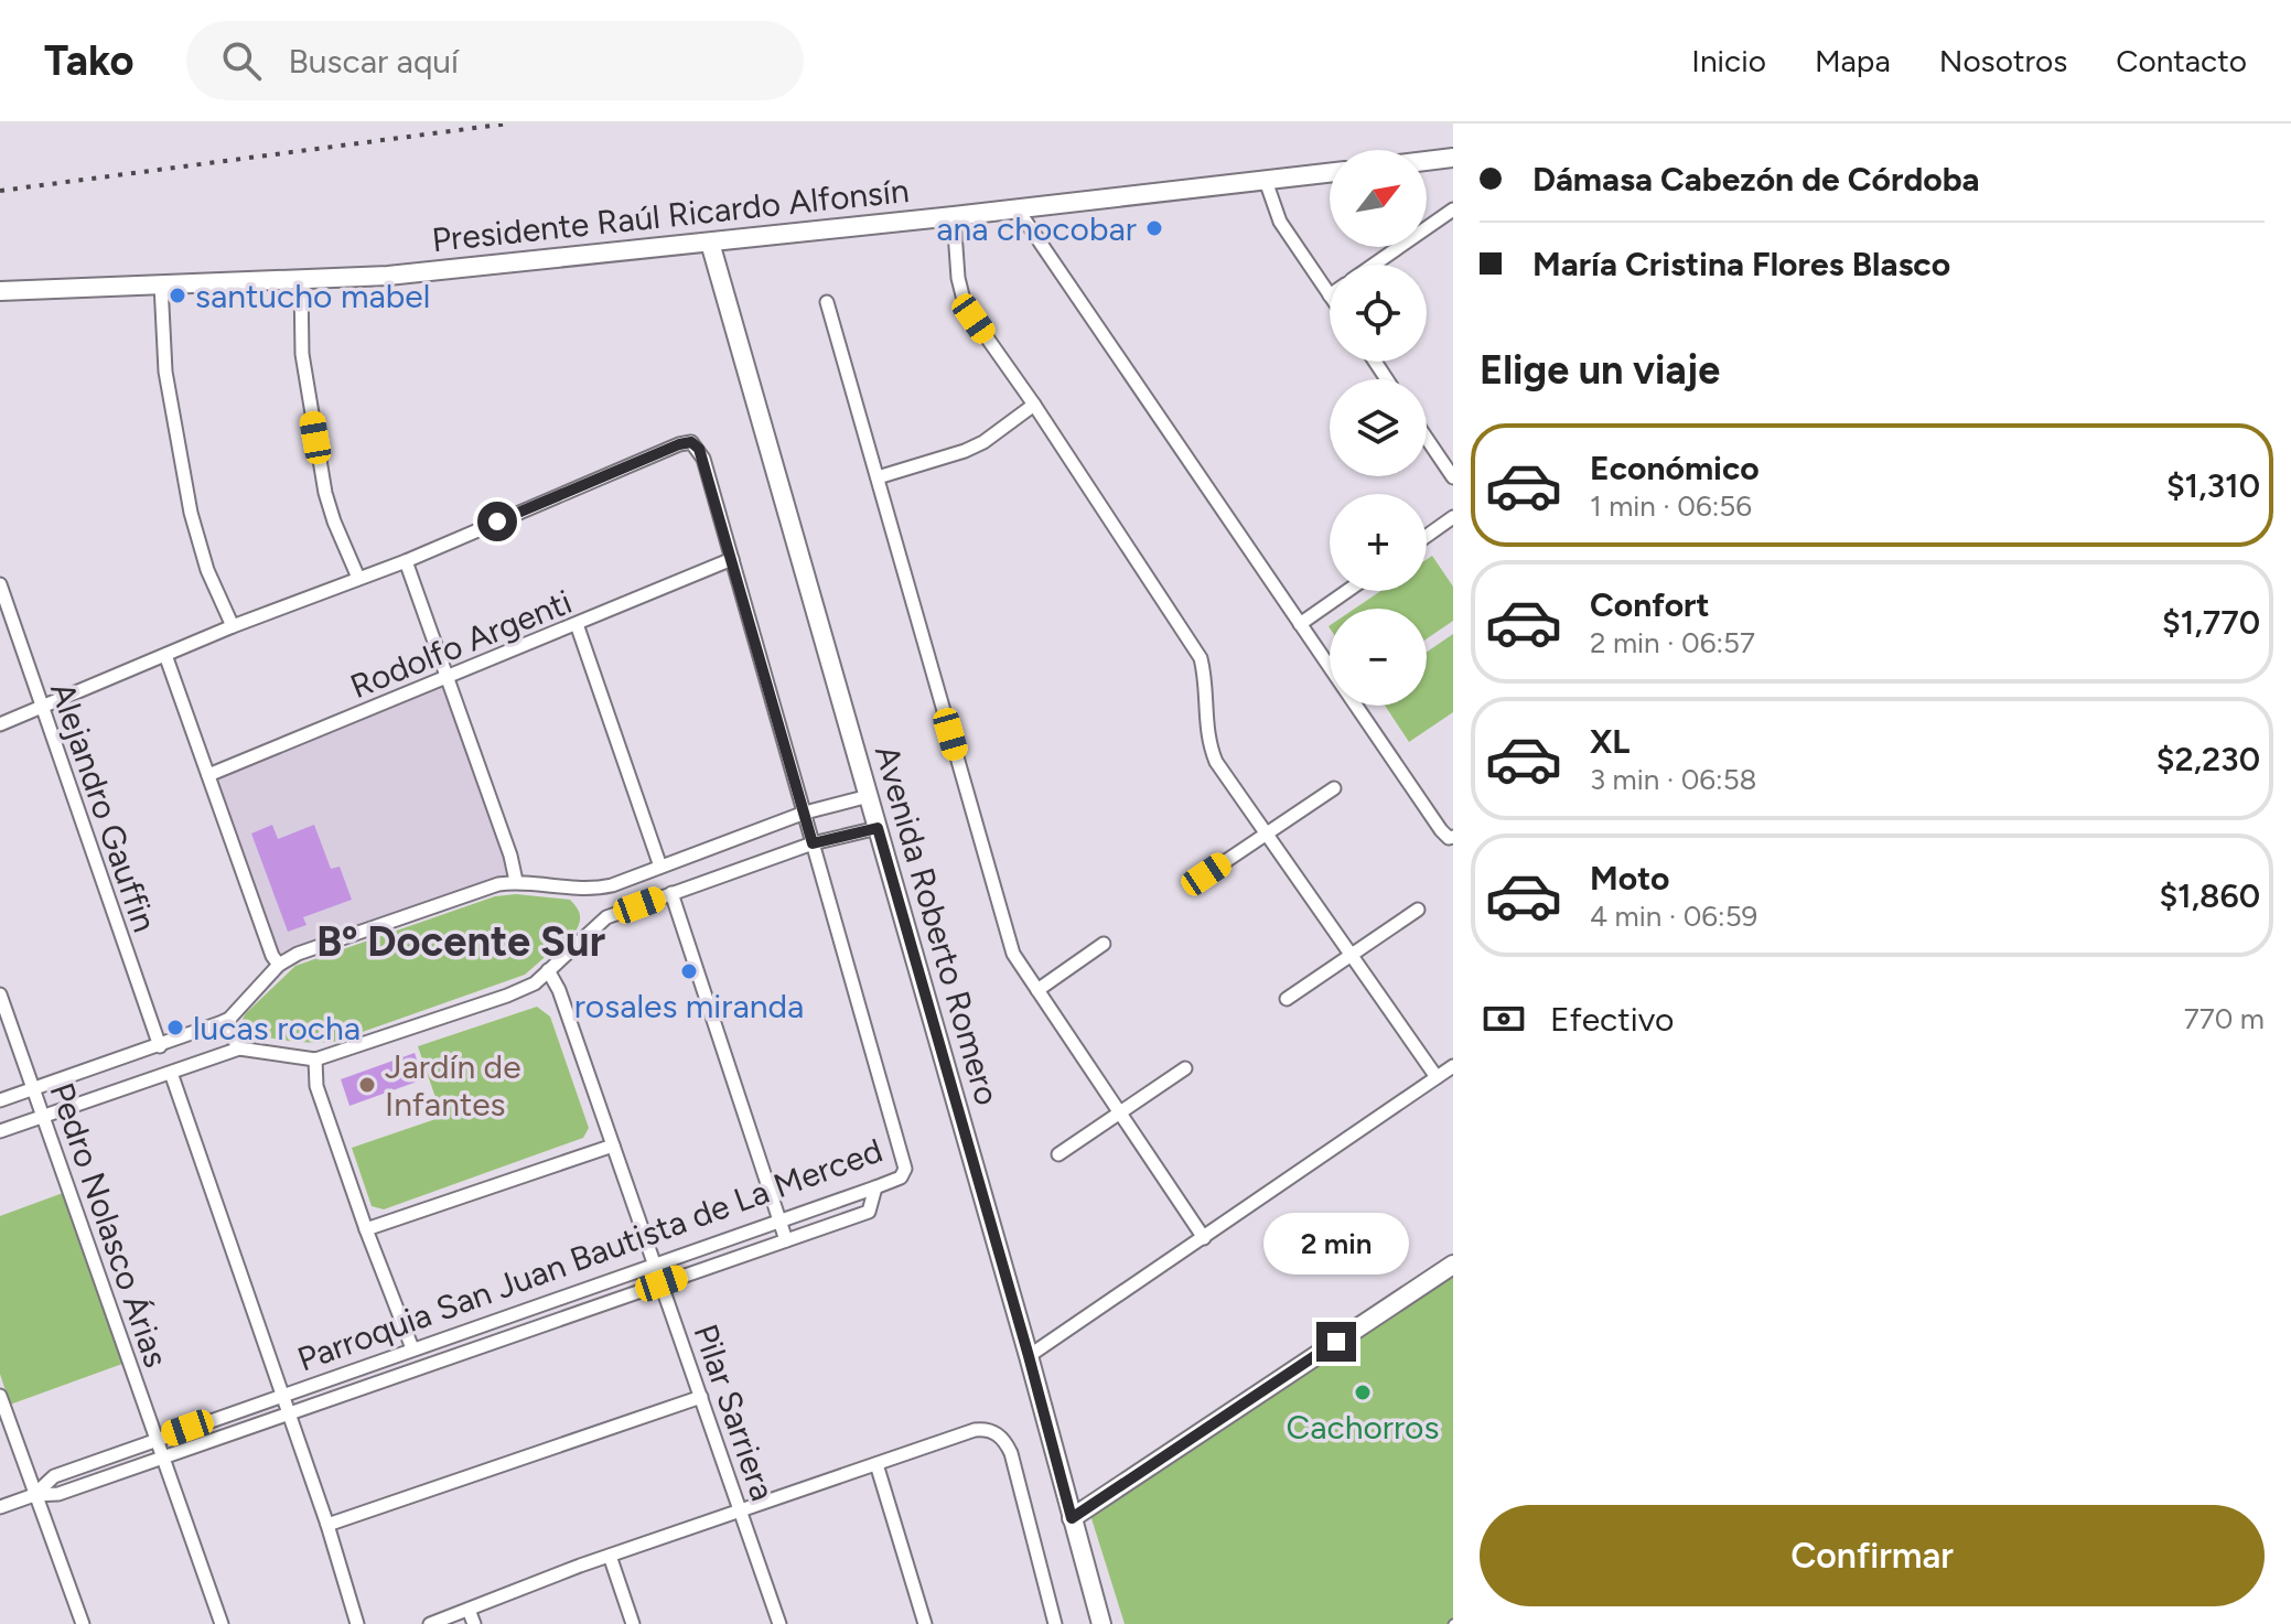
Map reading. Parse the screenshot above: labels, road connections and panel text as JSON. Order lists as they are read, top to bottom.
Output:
{
  "streets": {
    "main road": ["Presidente Raúl Ricardo Alfonsín", "Avenida Roberto Romero"],
    "street": [
      "Rodolfo Argenti",
      "Alejandro Gauffin",
      "Pedro Nolasco Árias",
      "Parroquia San Juan Bautista de La Merced",
      "Pilar Sarriera"
    ]
  },
  "crossings": [
    ["Presidente Raúl Ricardo Alfonsín", "Avenida Roberto Romero"],
    ["Pedro Nolasco Árias", "Parroquia San Juan Bautista de La Merced"],
    ["Parroquia San Juan Bautista de La Merced", "Pilar Sarriera"]
  ],
  "districts": ["Bº Docente Sur"],
  "places": [
    "ana chocobar",
    "santucho mabel",
    "rosales miranda",
    "lucas rocha",
    "Jardín de Infantes",
    "Cachorros"
  ],
  "north": "top right",
  "page": {
    "header": "Tako",
    "search": "Buscar aquí",
    "nav": [
      "Inicio",
      "Mapa",
      "Nosotros",
      "Contacto"
    ],
    "banner": ["Dámasa Cabezón de Córdoba", "María Cristina Flores Blasco"],
    "map_buttons": ["+", "−"],
    "heading": "Elige un viaje",
    "list": [
      {
        "name": "Económico",
        "note": "1 min · 06:56",
        "value": "$1,310"
      },
      {
        "name": "Confort",
        "note": "2 min · 06:57",
        "value": "$1,770"
      },
      {
        "name": "XL",
        "note": "3 min · 06:58",
        "value": "$2,230"
      },
      {
        "name": "Moto",
        "note": "4 min · 06:59",
        "value": "$1,860"
      }
    ],
    "pay": ["Efectivo", "770 m"],
    "bubble": "2 min",
    "buttons": "Confirmar"
  }
}
